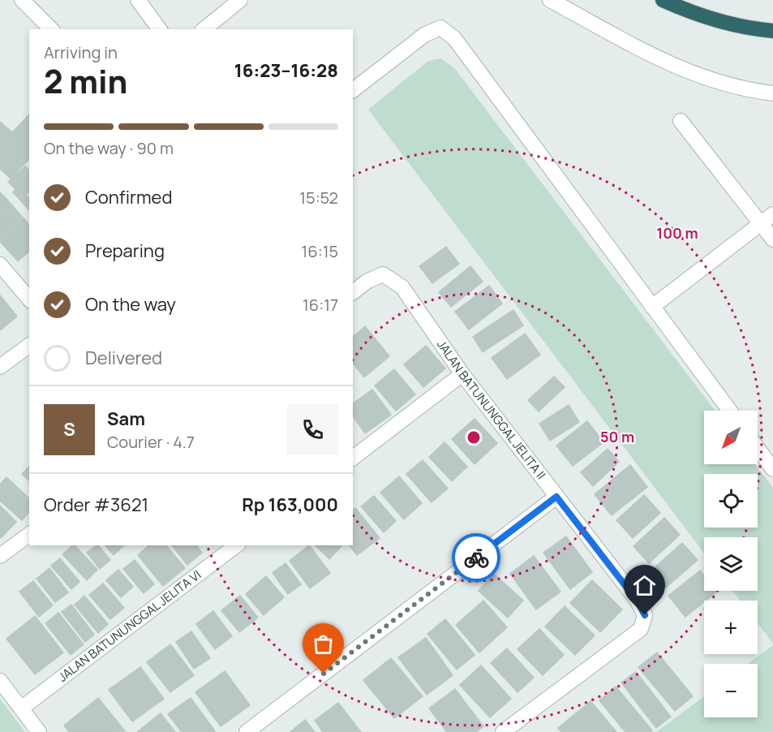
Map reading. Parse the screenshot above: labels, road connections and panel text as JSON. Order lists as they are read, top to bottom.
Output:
{
  "streets": {
    "street": ["JALAN BATUNUNGGAL JELITA II", "JALAN BATUNUNGGAL JELITA VI"]
  },
  "north": "bottom left",
  "page": {
    "heading": ["2 min", "Arriving in", "16:23–16:28"],
    "panel": [
      "Sam",
      "Courier · 4.7",
      "Order #3621",
      "Rp 163,000"
    ],
    "bar": "On the way · 90 m",
    "list": [
      ["Confirmed", "15:52"],
      ["Preparing", "16:15"],
      ["On the way", "16:17"],
      "Delivered"
    ],
    "round": "S",
    "map_buttons": ["+", "−"]
  },
  "rings": ["100 m", "50 m"]
}
